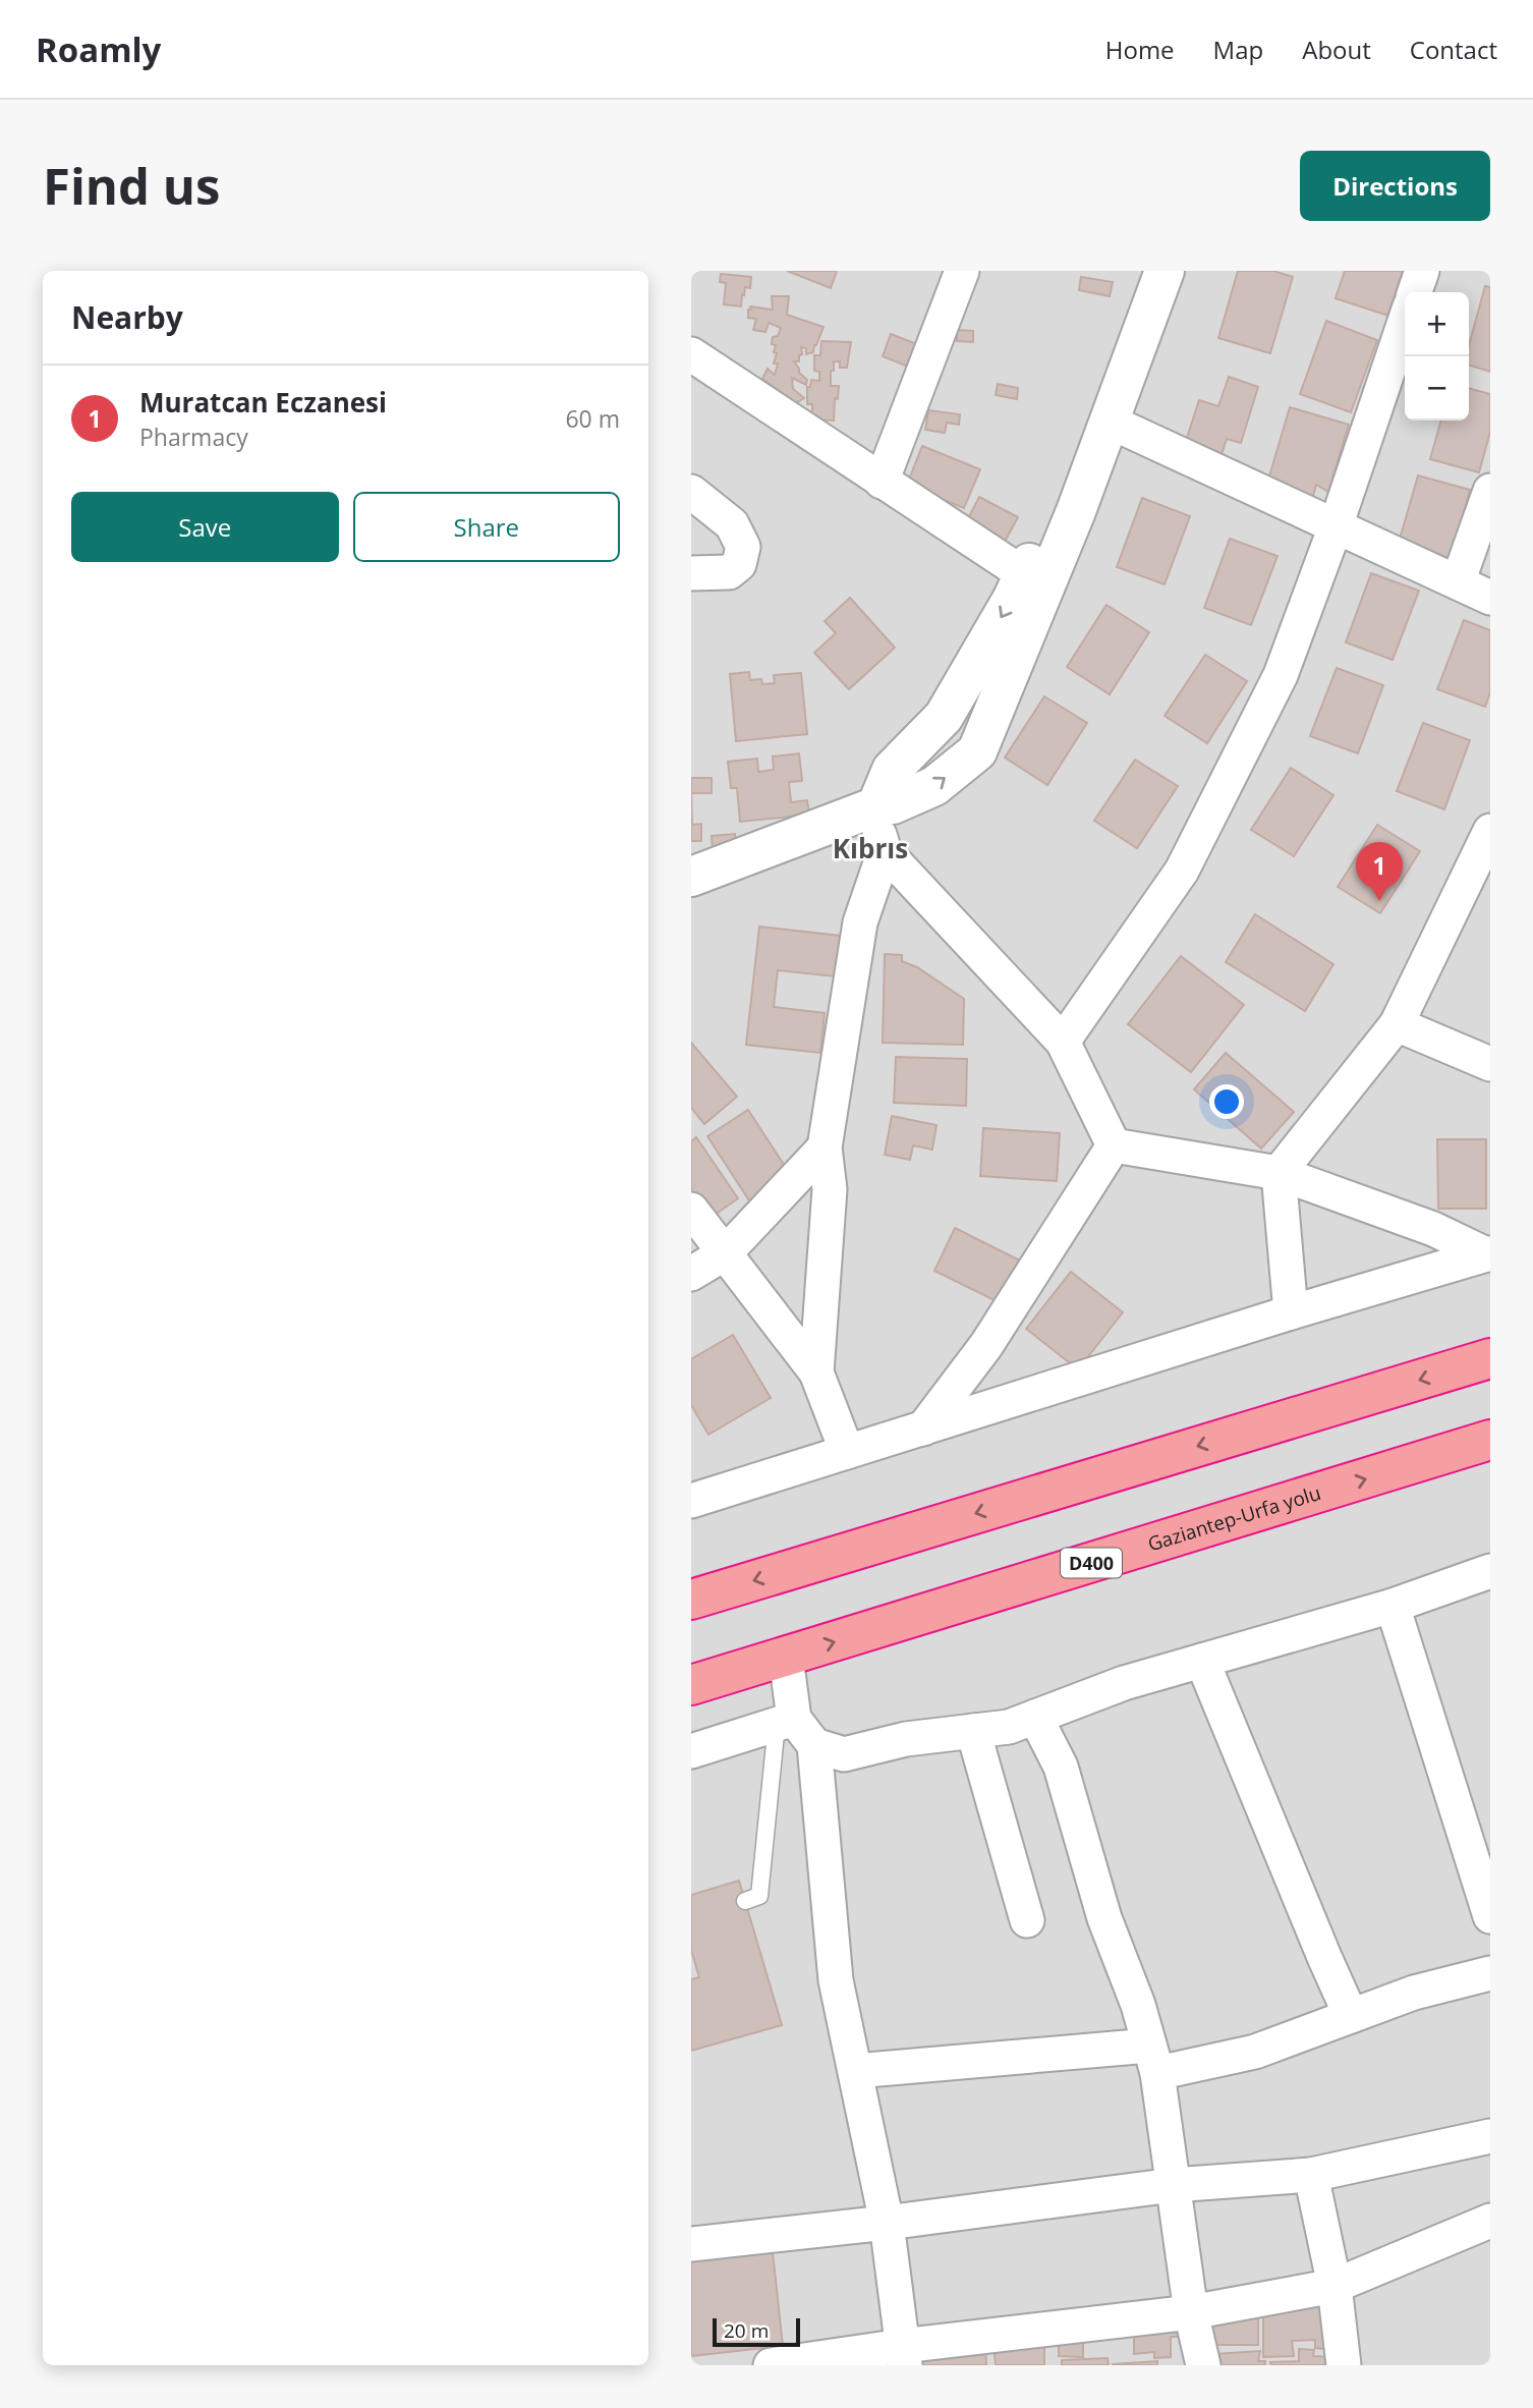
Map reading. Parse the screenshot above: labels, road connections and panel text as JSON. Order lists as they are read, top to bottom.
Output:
{
  "streets": {
    "highway": ["Gaziantep-Urfa yolu", "D400"]
  },
  "districts": ["Kıbrıs"],
  "scale_bar": "20 m",
  "page": {
    "header": "Roamly",
    "nav": [
      "Home",
      "Map",
      "About",
      "Contact"
    ],
    "buttons": [
      "Directions",
      ["Save", "Share"]
    ],
    "title": "Find us",
    "heading": "Nearby",
    "map_buttons": ["+", "−"],
    "list": [
      {
        "mark": "1",
        "name": "Muratcan Eczanesi",
        "note": "Pharmacy",
        "value": "60 m"
      }
    ],
    "pins": "1",
    "scale": "20 m"
  }
}
